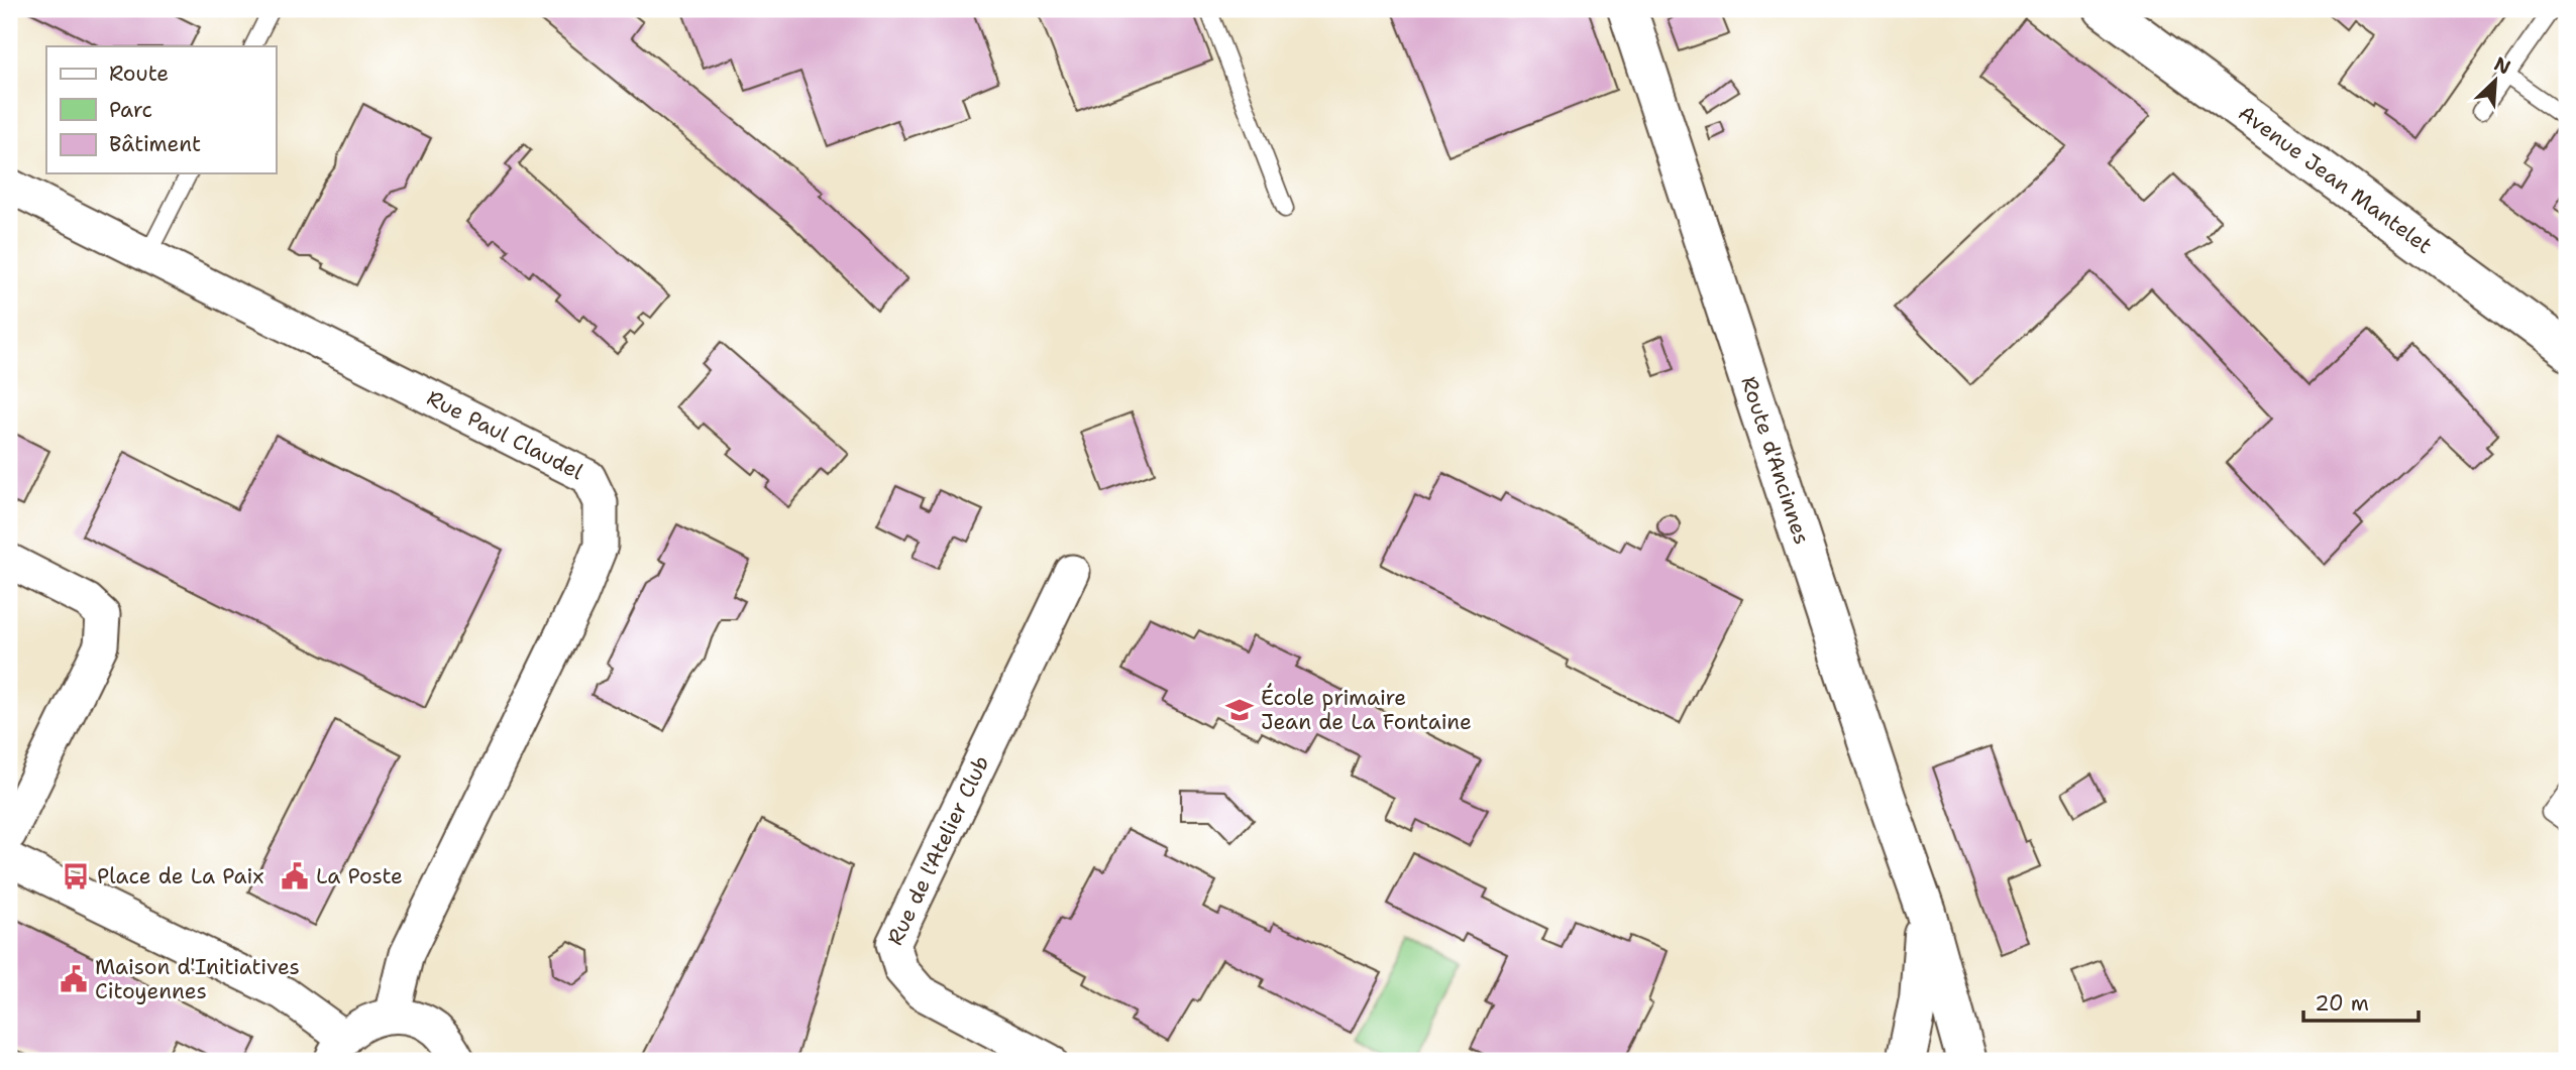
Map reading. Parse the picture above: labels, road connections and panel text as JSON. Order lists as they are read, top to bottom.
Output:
{
  "streets": {
    "main road": ["Avenue Jean Mantelet", "Route d'Ancinnes"],
    "street": ["Rue Paul Claudel", "Rue de l'Atelier Club"]
  },
  "places": {
    "school or university": ["École primaire Jean de La Fontaine"],
    "bus stop": ["Place de La Paix"],
    "public building": ["La Poste", "Maison d'Initiatives Citoyennes"]
  },
  "legend": ["Route", "Parc", "Bâtiment"],
  "scale_bar": "20 m",
  "north": "top right"
}
